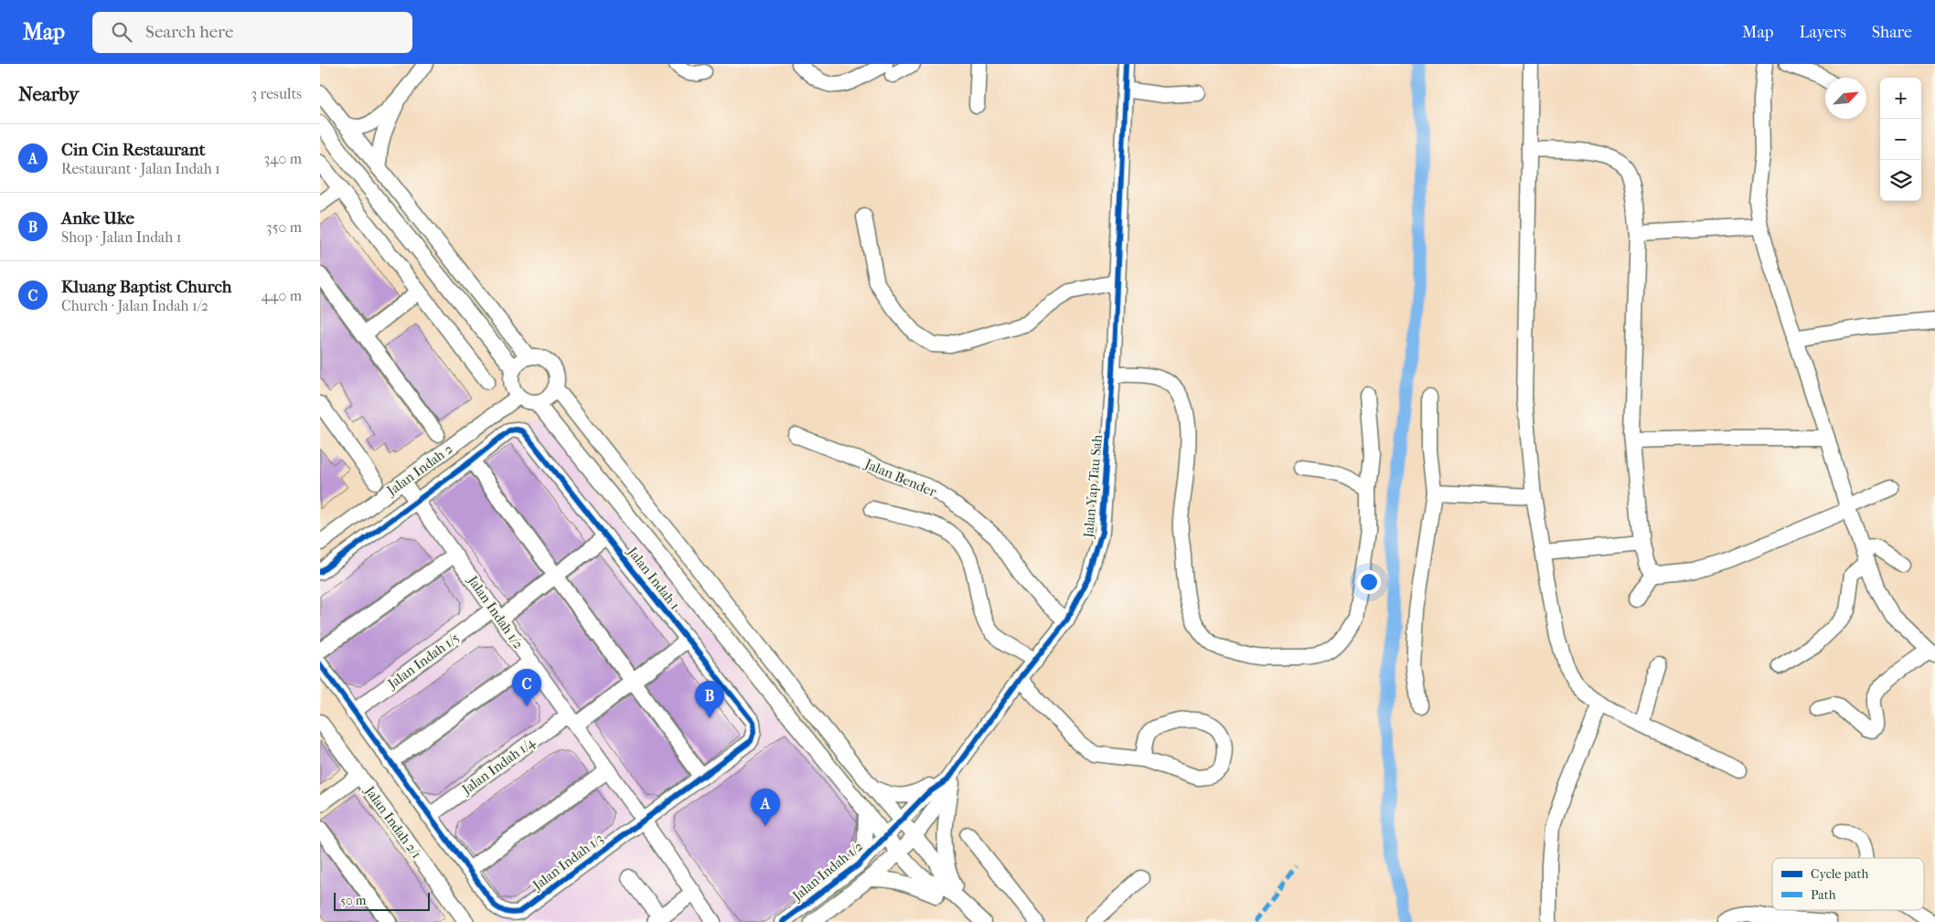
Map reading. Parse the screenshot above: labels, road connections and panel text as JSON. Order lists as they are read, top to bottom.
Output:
{
  "streets": {
    "street": [
      "Jalan Indah 2",
      "Jalan Bender",
      "Jalan Yap Tau Sah",
      "Jalan Indah 1",
      "Jalan Indah 1/2",
      "Jalan Indah 1/5",
      "Jalan Indah 1/4",
      "Jalan Indah 2/1",
      "Jalan Indah 1/3"
    ]
  },
  "crossings": [
    ["Jalan Indah 2", "Jalan Indah 1/2"],
    ["Jalan Bender", "Jalan Yap Tau Sah"],
    ["Jalan Yap Tau Sah", "Jalan Indah 1/2"],
    ["Jalan Indah 1", "Jalan Indah 1/2"],
    ["Jalan Indah 1", "Jalan Indah 1/5"],
    ["Jalan Indah 1", "Jalan Indah 1/4"],
    ["Jalan Indah 1", "Jalan Indah 1/3"],
    ["Jalan Indah 1/2", "Jalan Indah 1/5"],
    ["Jalan Indah 1/2", "Jalan Indah 1/4"],
    ["Jalan Indah 1/2", "Jalan Indah 1/3"]
  ],
  "legend": ["Cycle path", "Path"],
  "scale_bar": "50 m",
  "north": "top right",
  "page": {
    "header": "Map",
    "search": "Search here",
    "nav": ["Map", "Layers", "Share"],
    "heading": ["Nearby", "3 results"],
    "map_buttons": ["+", "−"],
    "list": [
      {
        "mark": "A",
        "name": "Cin Cin Restaurant",
        "note": "Restaurant · Jalan Indah 1",
        "value": "340 m"
      },
      {
        "mark": "B",
        "name": "Anke Uke",
        "note": "Shop · Jalan Indah 1",
        "value": "350 m"
      },
      {
        "mark": "C",
        "name": "Kluang Baptist Church",
        "note": "Church · Jalan Indah 1/2",
        "value": "440 m"
      }
    ],
    "pins": ["C", "B", "A"],
    "scale": "50 m"
  }
}
